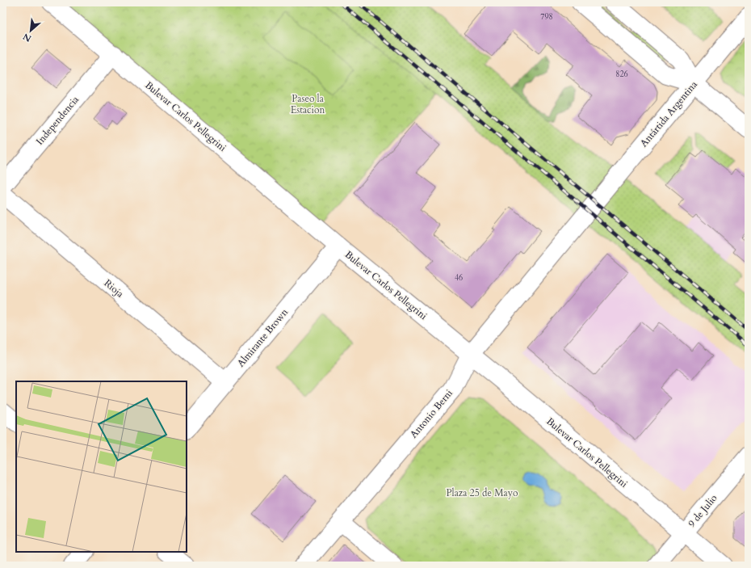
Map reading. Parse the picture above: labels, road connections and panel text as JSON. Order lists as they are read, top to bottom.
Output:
{
  "streets": {
    "street": [
      "Antártida Argentina",
      "Bulevar Carlos Pellegrini",
      "Independencia",
      "Rioja",
      "Almirante Brown",
      "Antonio Berni",
      "9 de Julio"
    ]
  },
  "crossings": [
    ["Antártida Argentina", "Antonio Berni"],
    ["Bulevar Carlos Pellegrini", "Independencia"],
    ["Bulevar Carlos Pellegrini", "Almirante Brown"],
    ["Bulevar Carlos Pellegrini", "Antonio Berni"],
    ["Bulevar Carlos Pellegrini", "9 de Julio"],
    ["Rioja", "Almirante Brown"]
  ],
  "parks": ["Paseo la Estacion", "Plaza 25 de Mayo"],
  "house_numbers": ["798", "826", "46"],
  "north": "bottom left"
}
